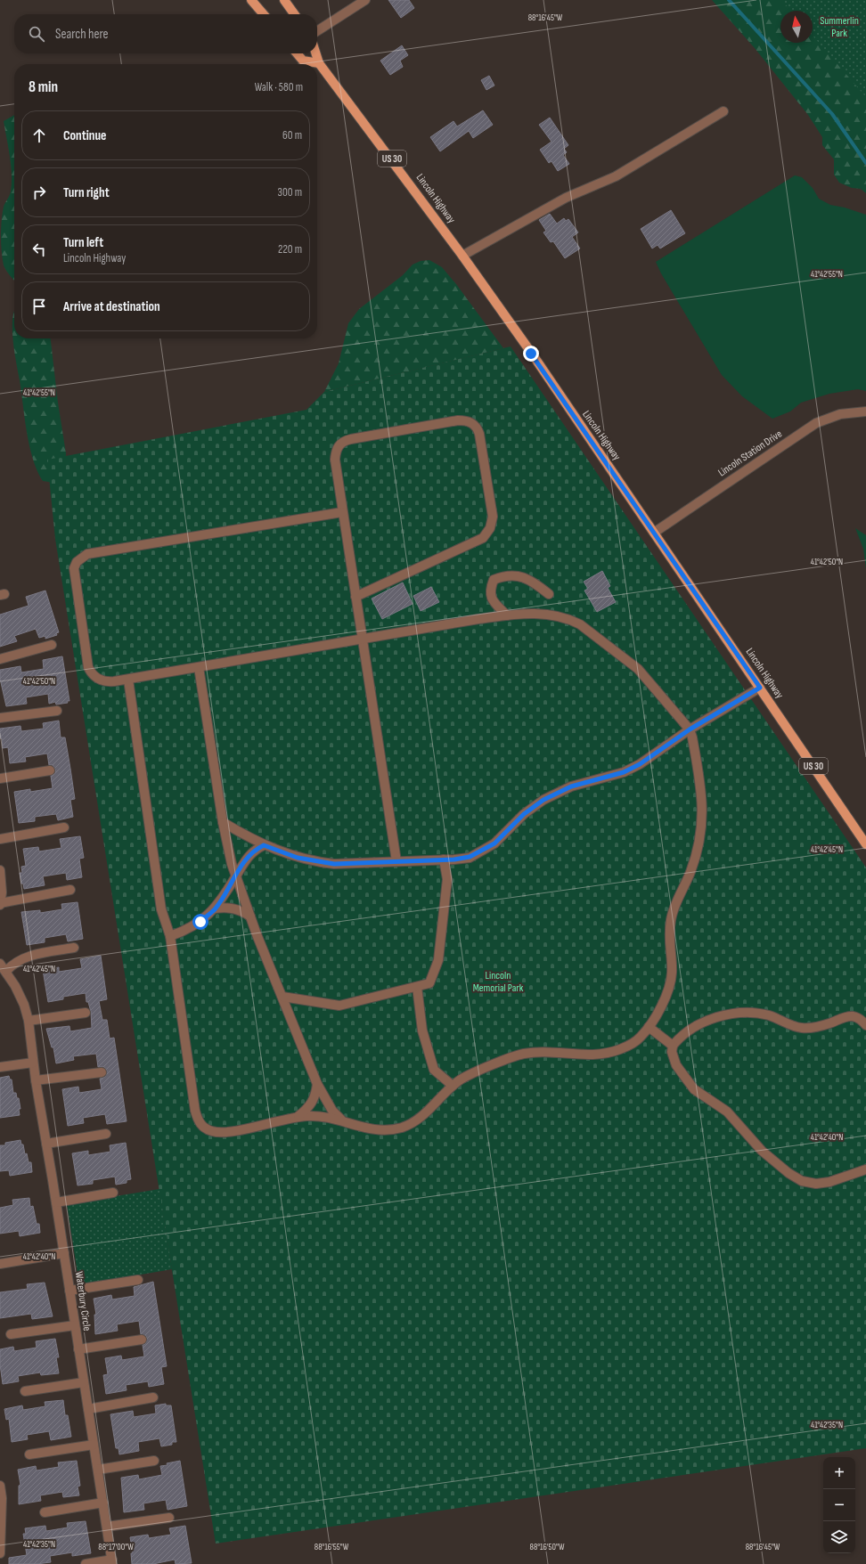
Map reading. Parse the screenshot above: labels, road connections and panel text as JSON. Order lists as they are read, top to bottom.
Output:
{
  "streets": {
    "main road": ["US 30", "Lincoln Highway"],
    "street": ["Lincoln Station Drive", "Waterbury Circle"]
  },
  "crossings": [
    ["Lincoln Highway", "Lincoln Station Drive"]
  ],
  "parks": ["Summerlin Park", "Lincoln Memorial Park"],
  "north": "top",
  "page": {
    "search": "Search here",
    "heading": ["8 min", "Walk · 580 m"],
    "list": [
      ["Continue", "60 m"],
      ["Turn right", "300 m"],
      ["Turn left", "Lincoln Highway", "220 m"],
      "Arrive at destination"
    ],
    "map_buttons": ["+", "−"]
  },
  "coordinates": [
    "88°16'45\"W",
    "41°42'55\"N",
    "41°42'50\"N",
    "41°42'45\"N",
    "41°42'40\"N",
    "41°42'35\"N",
    "88°17'00\"W",
    "88°16'55\"W",
    "88°16'50\"W"
  ]
}
